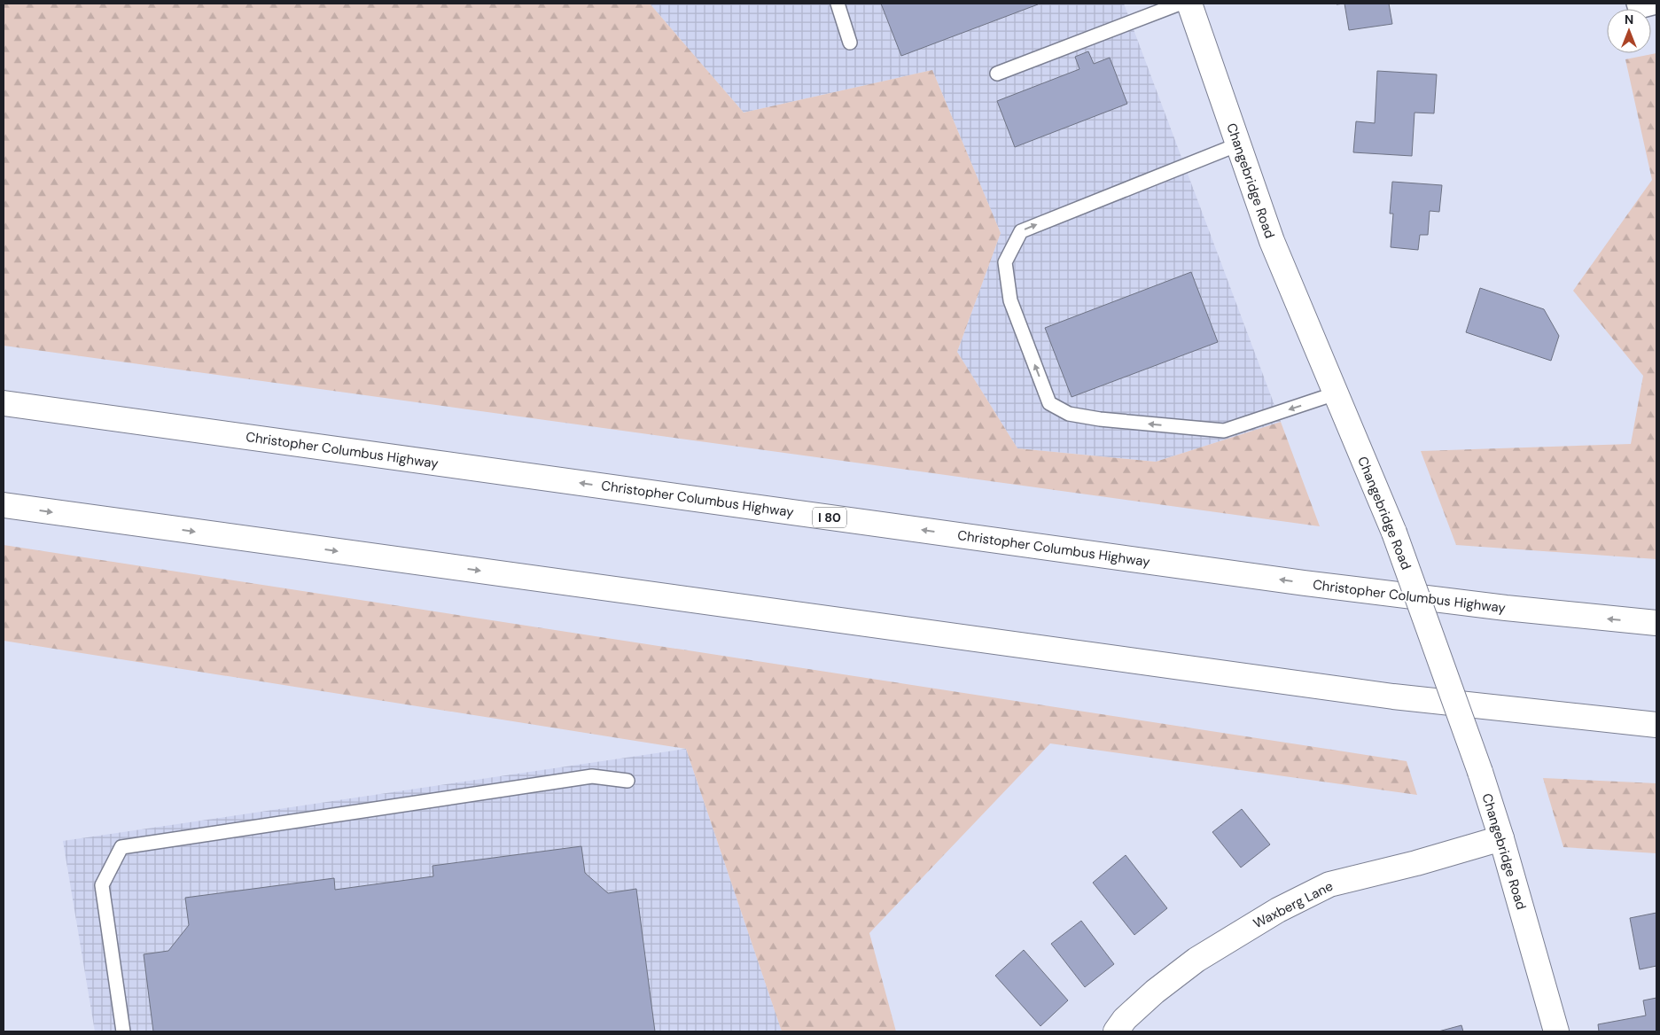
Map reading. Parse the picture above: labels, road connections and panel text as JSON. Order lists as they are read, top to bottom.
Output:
{
  "streets": {
    "main road": [
      "Changebridge Road",
      "Christopher Columbus Highway",
      "I 80",
      "Waxberg Lane"
    ]
  },
  "crossings": [
    ["Changebridge Road", "Waxberg Lane"]
  ],
  "north": "top"
}
